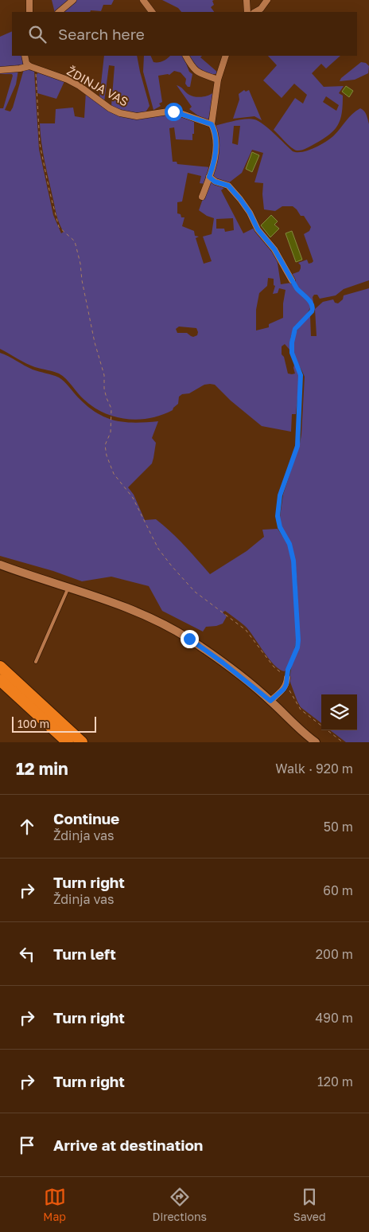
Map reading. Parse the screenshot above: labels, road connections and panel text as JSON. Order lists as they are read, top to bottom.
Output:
{
  "streets": {
    "street": ["ŽDINJA VAS"]
  },
  "scale_bar": "100 m",
  "page": {
    "search": "Search here",
    "scale": "100 m",
    "heading": ["12 min", "Walk · 920 m"],
    "list": [
      ["Continue", "Ždinja vas", "50 m"],
      ["Turn right", "Ždinja vas", "60 m"],
      ["Turn left", "200 m"],
      ["Turn right", "490 m"],
      ["Turn right", "120 m"],
      "Arrive at destination"
    ],
    "nav": ["Map", "Directions", "Saved"]
  }
}
